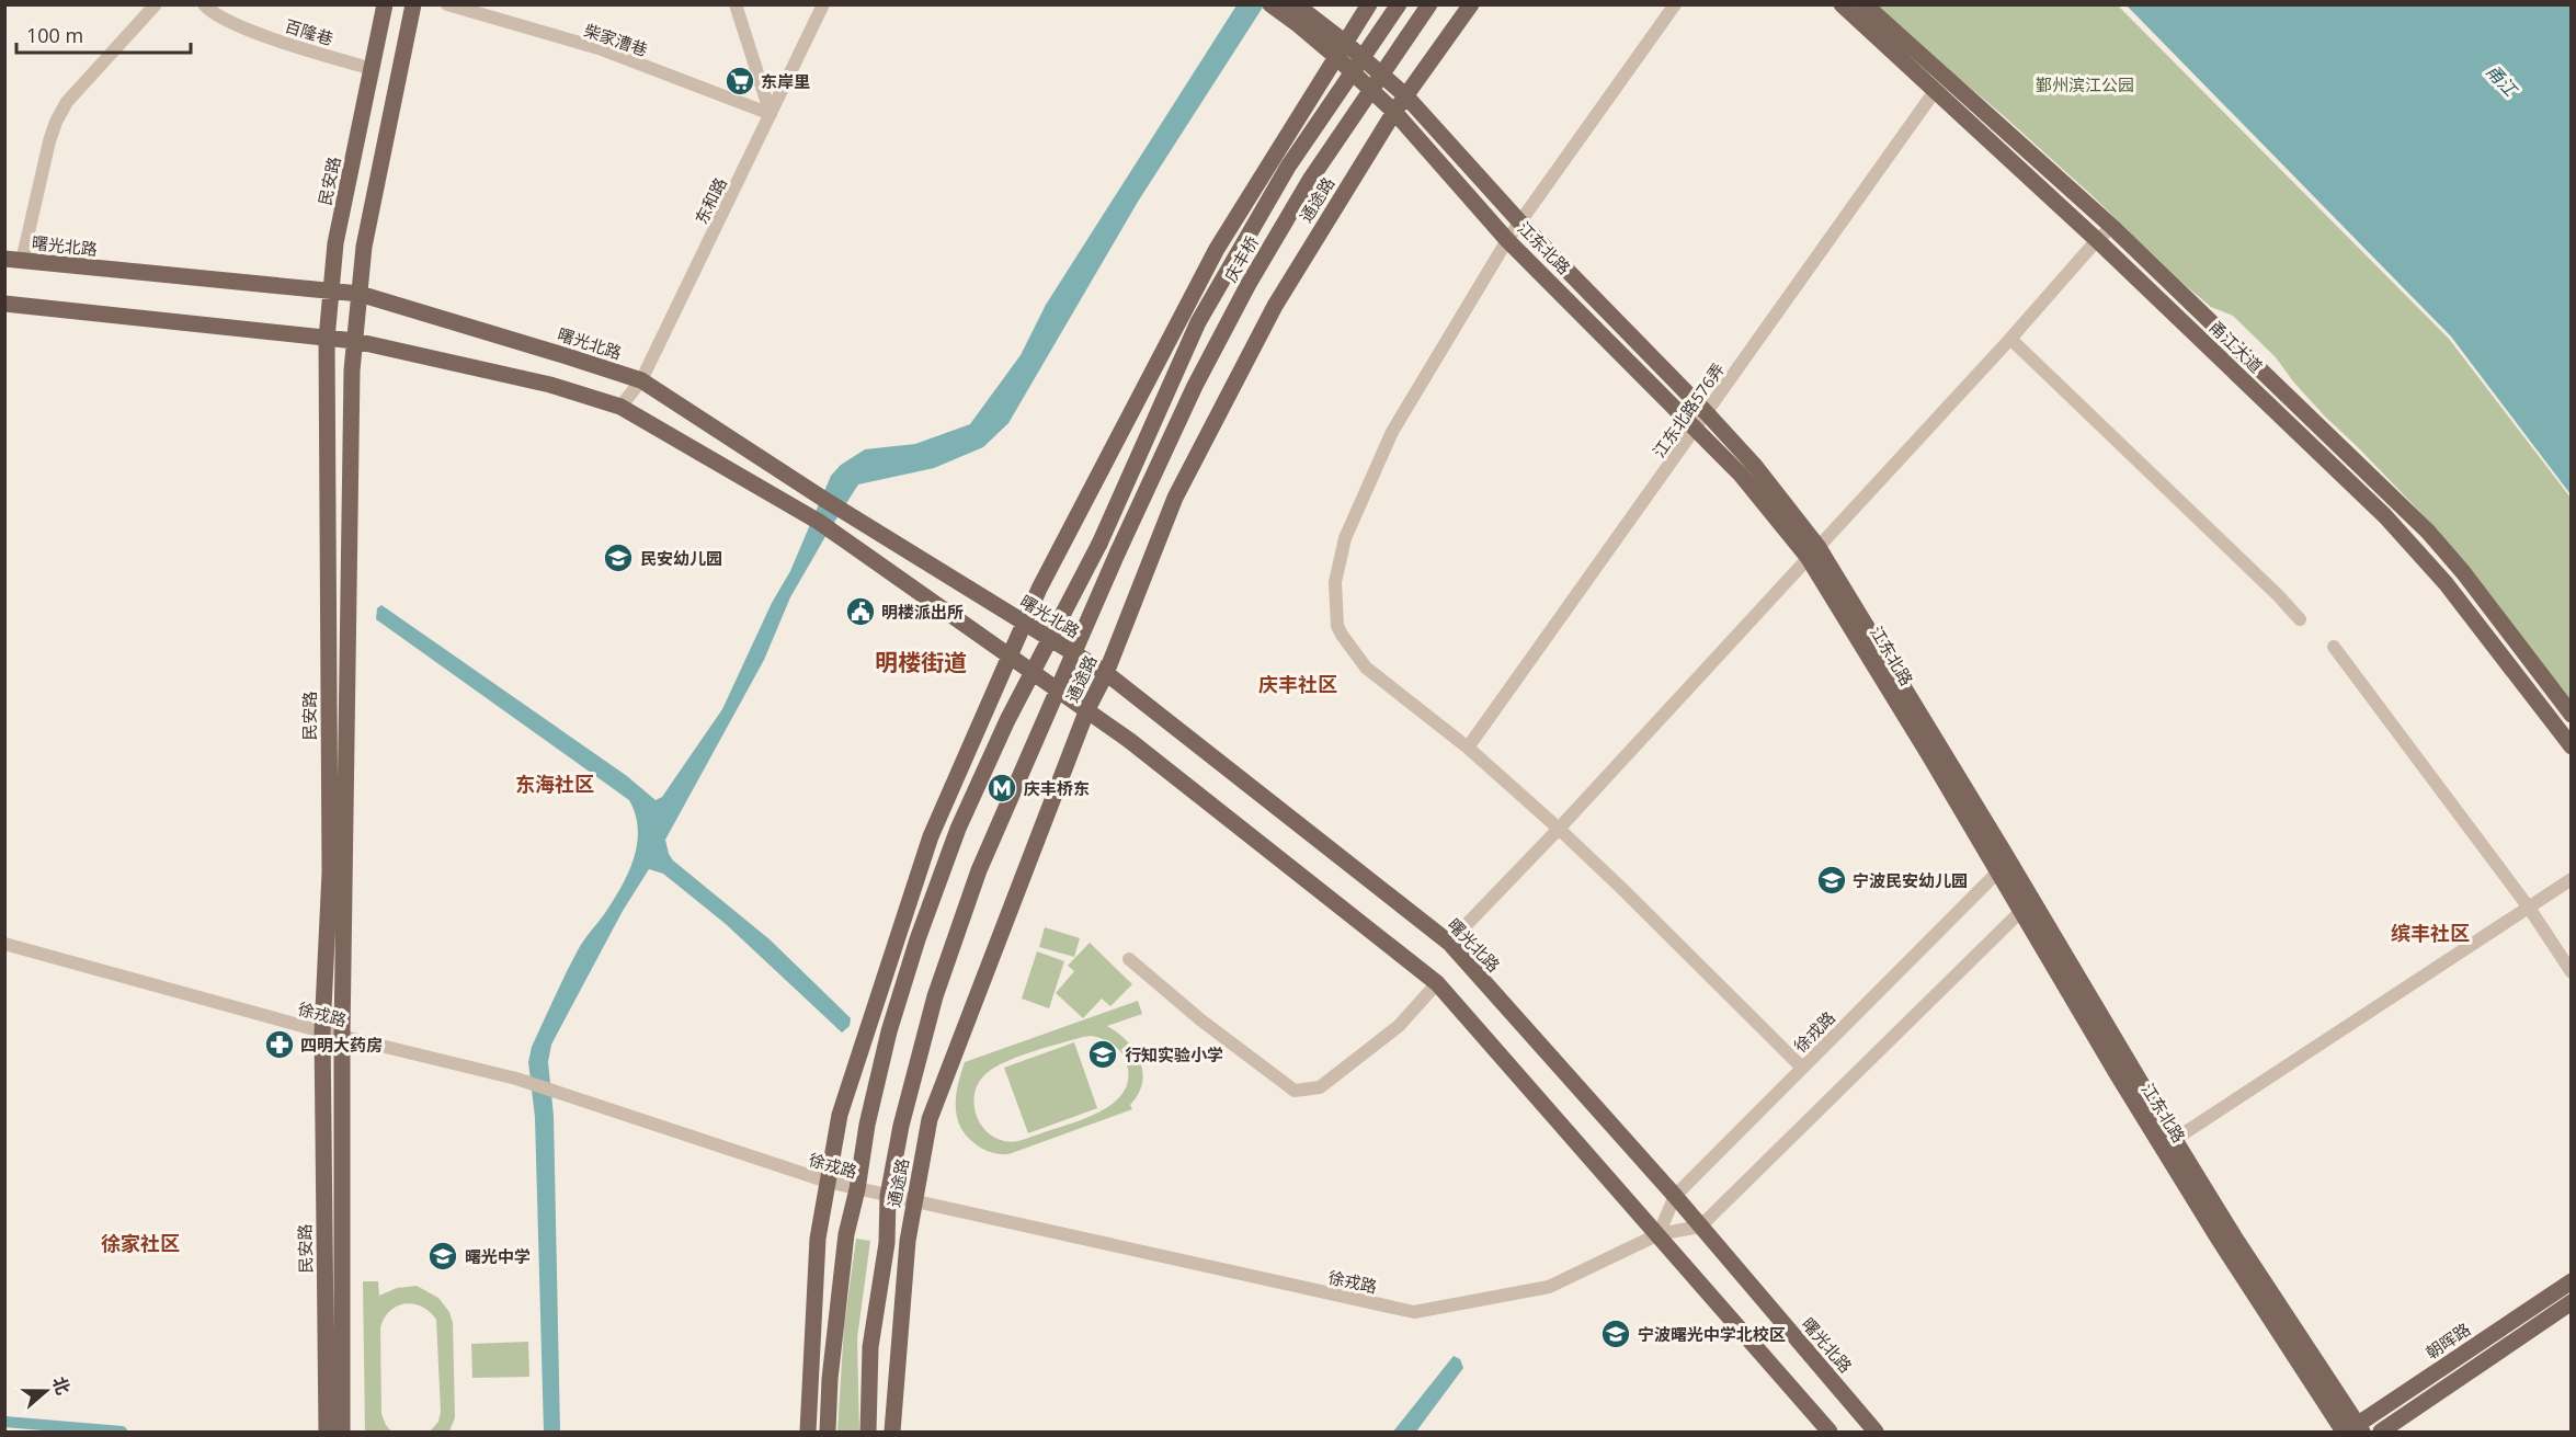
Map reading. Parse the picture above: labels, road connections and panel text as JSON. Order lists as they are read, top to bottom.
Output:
{
  "streets": {
    "main road": [
      "民安路",
      "通途路",
      "曙光北路",
      "江东北路",
      "庆丰桥",
      "甬江大道",
      "朝晖路"
    ],
    "street": [
      "百隆巷",
      "柴家漕巷",
      "东和路",
      "江东北路576弄",
      "徐戎路"
    ]
  },
  "crossings": [
    ["百隆巷", "民安路"],
    ["柴家漕巷", "东和路"],
    ["民安路", "曙光北路"],
    ["民安路", "徐戎路"],
    ["通途路", "曙光北路"],
    ["通途路", "江东北路"],
    ["通途路", "庆丰桥"],
    ["通途路", "徐戎路"],
    ["东和路", "曙光北路"],
    ["曙光北路", "庆丰桥"],
    ["曙光北路", "徐戎路"],
    ["江东北路", "江东北路576弄"],
    ["江东北路", "徐戎路"],
    ["江东北路", "朝晖路"],
    ["甬江大道", "江东北路576弄"]
  ],
  "districts": [
    "明楼街道",
    "庆丰社区",
    "东海社区",
    "缤丰社区",
    "徐家社区"
  ],
  "water": ["甬江"],
  "parks": ["鄞州滨江公园"],
  "places": {
    "supermarket": ["东岸里"],
    "school or university": [
      "民安幼儿园",
      "宁波民安幼儿园",
      "行知实验小学",
      "曙光中学",
      "宁波曙光中学北校区"
    ],
    "public building": ["明楼派出所"],
    "metro station": ["庆丰桥东"],
    "pharmacy": ["四明大药房"]
  },
  "scale_bar": "100 m",
  "north": "right"
}
